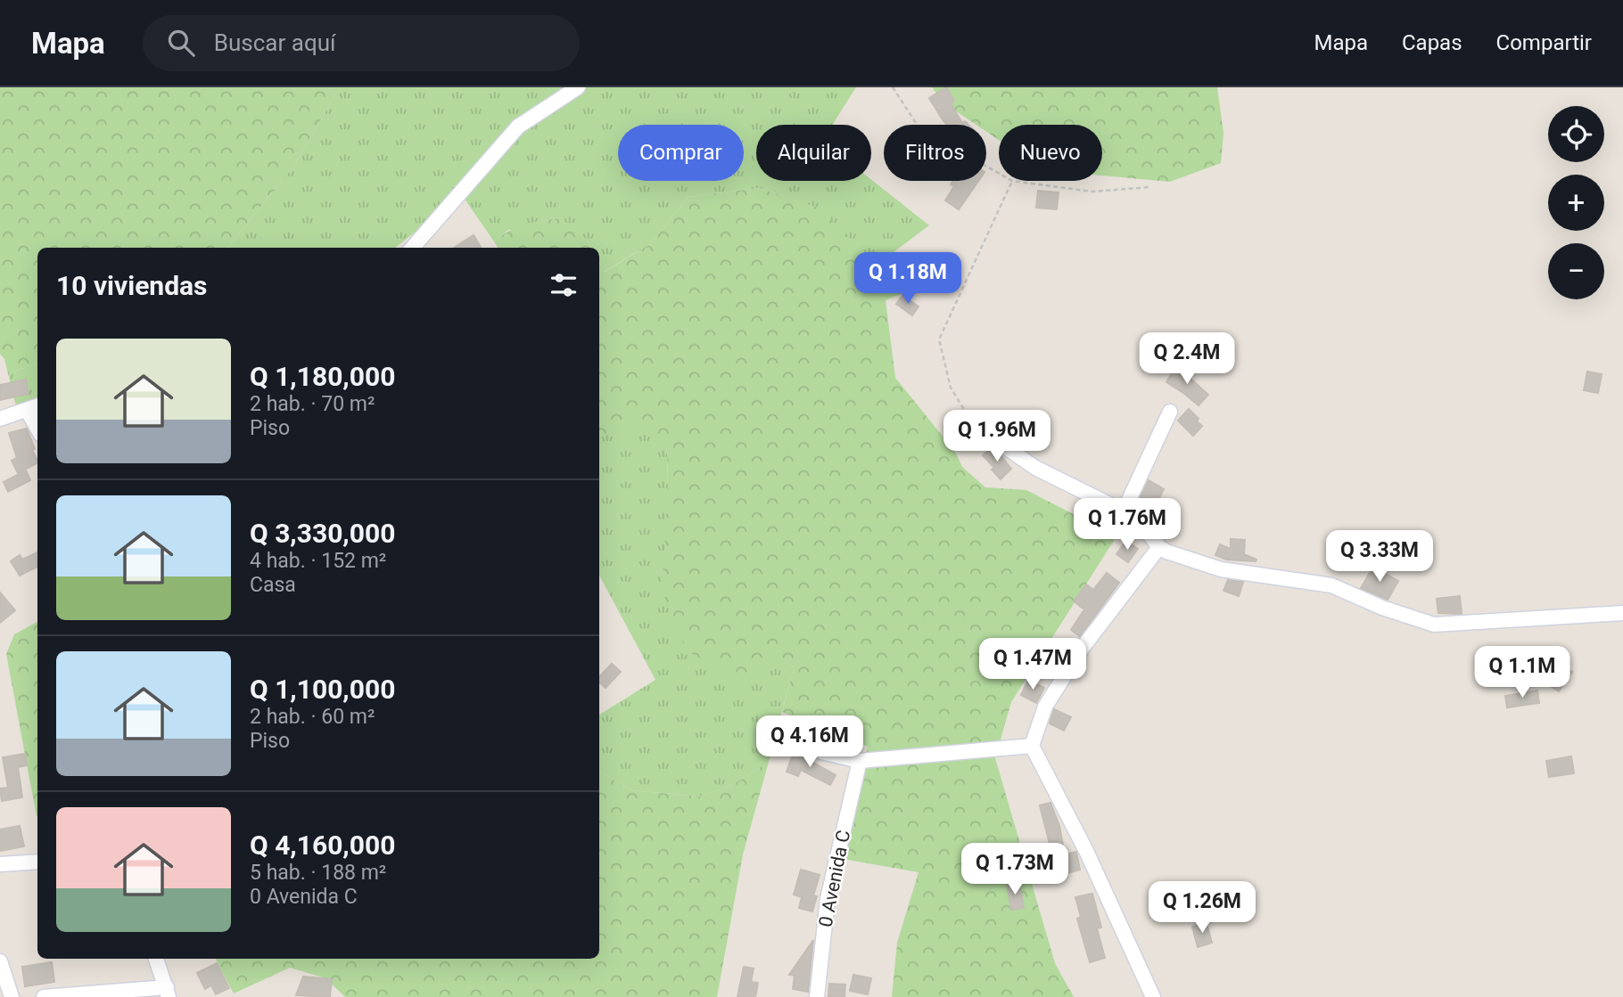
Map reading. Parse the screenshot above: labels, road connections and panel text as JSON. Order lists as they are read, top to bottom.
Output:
{
  "streets": {
    "street": ["0 Avenida C"]
  },
  "page": {
    "header": "Mapa",
    "search": "Buscar aquí",
    "nav": ["Mapa", "Capas", "Compartir"],
    "map_buttons": ["+", "−"],
    "chip": [
      "Comprar",
      "Alquilar",
      "Filtros",
      "Nuevo"
    ],
    "heading": "10 viviendas",
    "price": [
      "Q 1.18M",
      "Q 2.4M",
      "Q 1.96M",
      "Q 1.76M",
      "Q 3.33M",
      "Q 1.47M",
      "Q 1.1M",
      "Q 4.16M",
      "Q 1.73M",
      "Q 1.26M"
    ],
    "list": [
      {
        "name": "Q 1,180,000",
        "note": "2 hab. · 70 m² · Piso"
      },
      {
        "name": "Q 3,330,000",
        "note": "4 hab. · 152 m² · Casa"
      },
      {
        "name": "Q 1,100,000",
        "note": "2 hab. · 60 m² · Piso"
      },
      {
        "name": "Q 4,160,000",
        "note": "5 hab. · 188 m² · 0 Avenida C"
      }
    ]
  }
}
